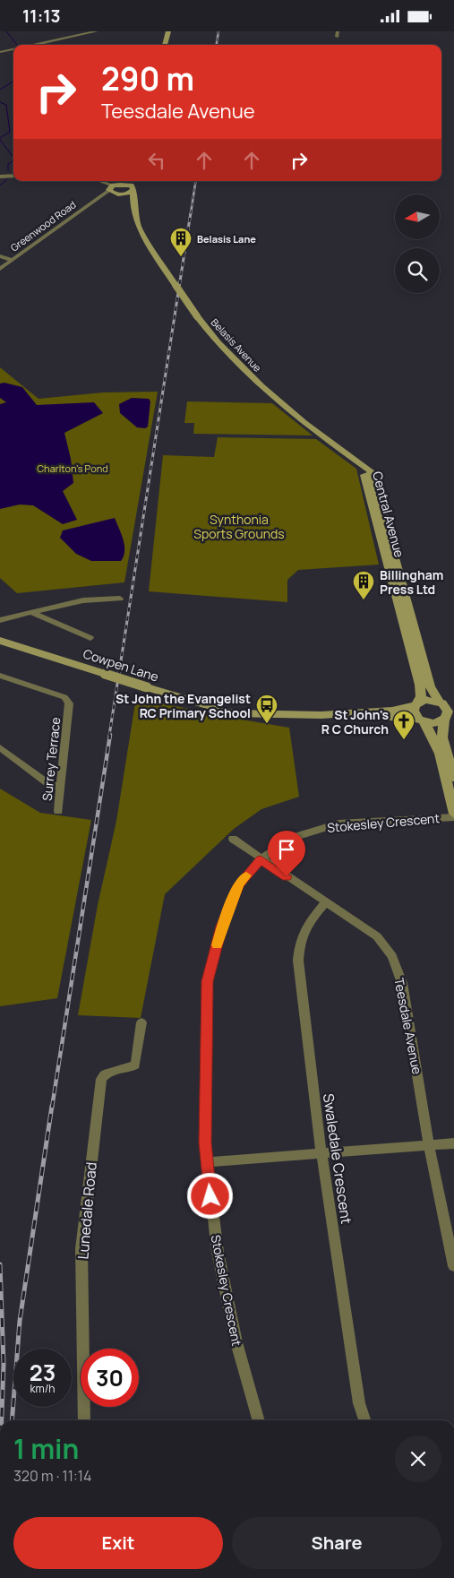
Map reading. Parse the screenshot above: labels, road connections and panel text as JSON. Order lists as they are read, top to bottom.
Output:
{
  "streets": {
    "main road": ["Belasis Avenue", "Central Avenue", "Cowpen Lane"],
    "street": [
      "Greenwood Road",
      "Surrey Terrace",
      "Stokesley Crescent",
      "Teesdale Avenue",
      "Swaledale Crescent",
      "Lunedale Road"
    ]
  },
  "crossings": [
    ["Greenwood Road", "Belasis Avenue"],
    ["Belasis Avenue", "Central Avenue"],
    ["Central Avenue", "Cowpen Lane"],
    ["Stokesley Crescent", "Teesdale Avenue"],
    ["Teesdale Avenue", "Swaledale Crescent"]
  ],
  "parks": ["Charlton's Pond", "Synthonia Sports Grounds"],
  "places": {
    "building": ["Belasis Lane", "Billingham Press Ltd"],
    "bus stop": ["St John the Evangelist RC Primary School"],
    "church": ["St John's R C Church"]
  },
  "north": "left",
  "page": {
    "status": "11:13",
    "turn": ["290 m", "Teesdale Avenue"],
    "speed": "23 km/h",
    "limit": "30",
    "heading": ["1 min", "320 m · 11:14"],
    "buttons": ["Exit", "Share"]
  }
}
